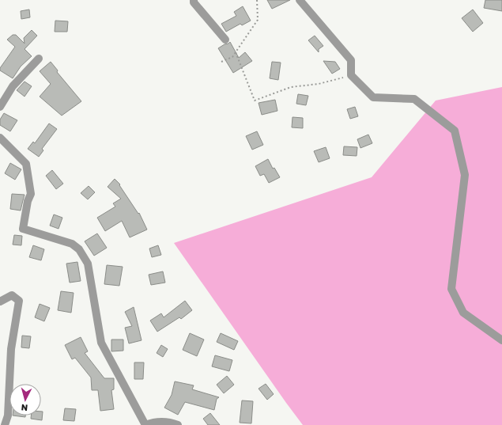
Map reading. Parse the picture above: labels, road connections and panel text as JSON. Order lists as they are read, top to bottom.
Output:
{
  "north": "bottom"
}
